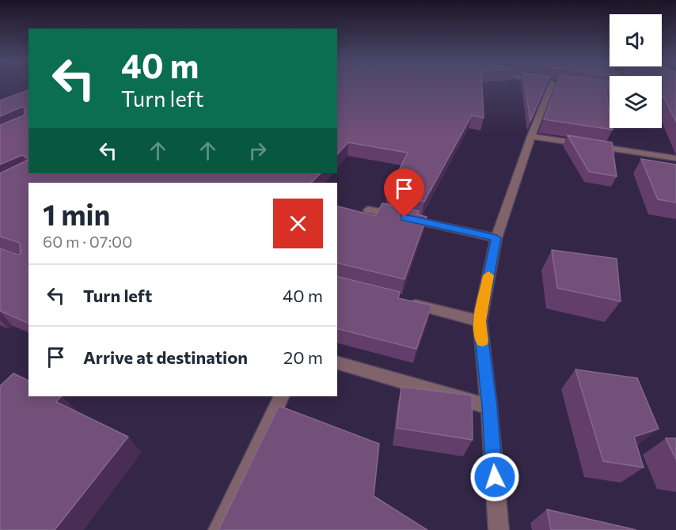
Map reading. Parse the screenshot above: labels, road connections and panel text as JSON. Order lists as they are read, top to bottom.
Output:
{
  "page": {
    "turn": ["40 m", "Turn left"],
    "heading": ["1 min", "60 m · 07:00"],
    "list": [
      {
        "name": "Turn left",
        "value": "40 m"
      },
      {
        "name": "Arrive at destination",
        "value": "20 m"
      }
    ]
  }
}
